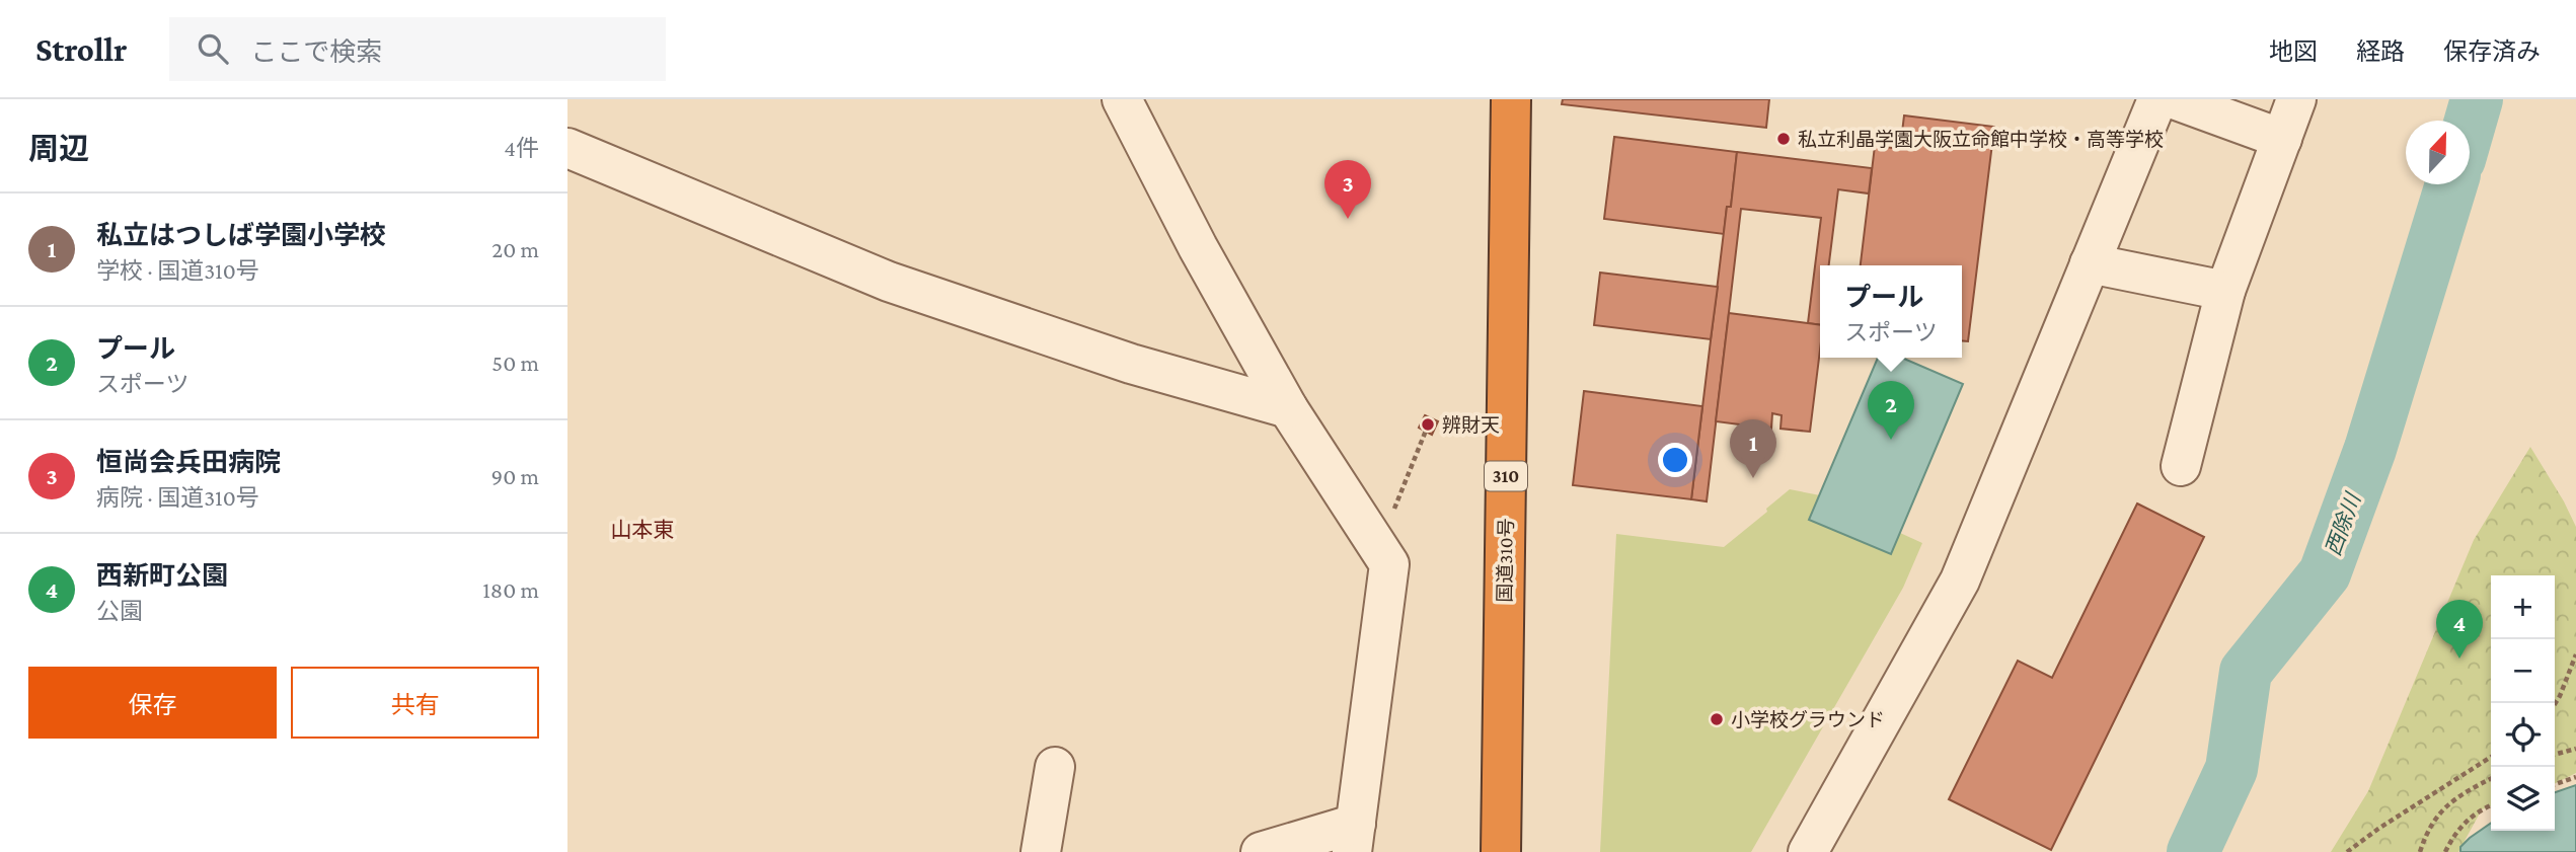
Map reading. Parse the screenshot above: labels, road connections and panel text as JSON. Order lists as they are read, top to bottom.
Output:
{
  "streets": {
    "highway": ["310", "国道310号"]
  },
  "districts": ["山本東"],
  "water": ["西除川"],
  "places": ["私立利晶学園大阪立命館中学校・高等学校", "辨財天", "小学校グラウンド"],
  "north": "top",
  "page": {
    "header": "Strollr",
    "search": "ここで検索",
    "nav": ["地図", "経路", "保存済み"],
    "heading": ["周辺", "4件"],
    "pins": [
      "3",
      "2",
      "1",
      "4"
    ],
    "list": [
      {
        "mark": "1",
        "name": "私立はつしば学園小学校",
        "note": "学校 · 国道310号",
        "value": "20 m"
      },
      {
        "mark": "2",
        "name": "プール",
        "note": "スポーツ",
        "value": "50 m"
      },
      {
        "mark": "3",
        "name": "恒尚会兵田病院",
        "note": "病院 · 国道310号",
        "value": "90 m"
      },
      {
        "mark": "4",
        "name": "西新町公園",
        "note": "公園",
        "value": "180 m"
      }
    ],
    "popup": ["プール", "スポーツ"],
    "map_buttons": ["+", "−"],
    "buttons": ["保存", "共有"]
  }
}
